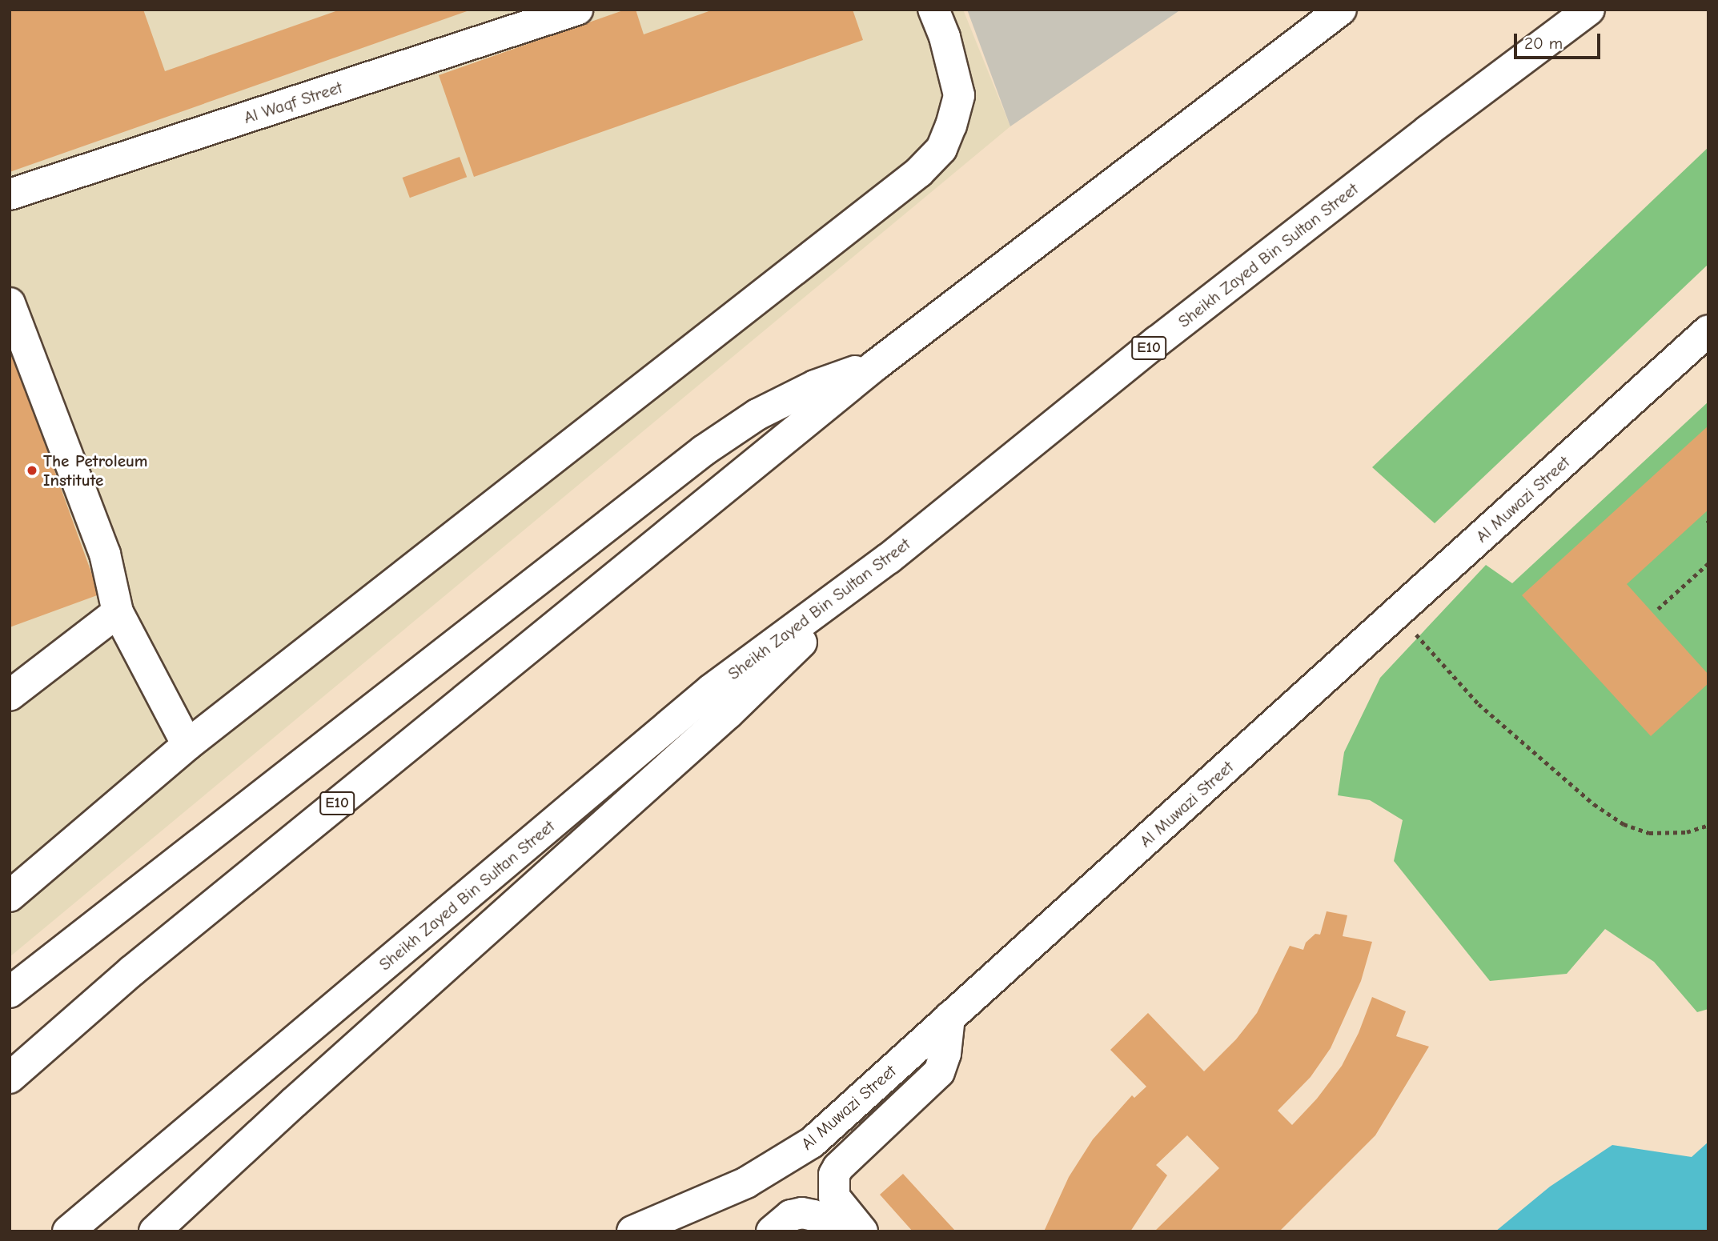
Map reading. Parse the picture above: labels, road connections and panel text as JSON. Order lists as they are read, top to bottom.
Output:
{
  "streets": {
    "main road": [
      "Al Waqf Street",
      "Sheikh Zayed Bin Sultan Street",
      "E10",
      "Al Muwazi Street"
    ]
  },
  "places": ["The Petroleum Institute"],
  "scale_bar": "20 m"
}
